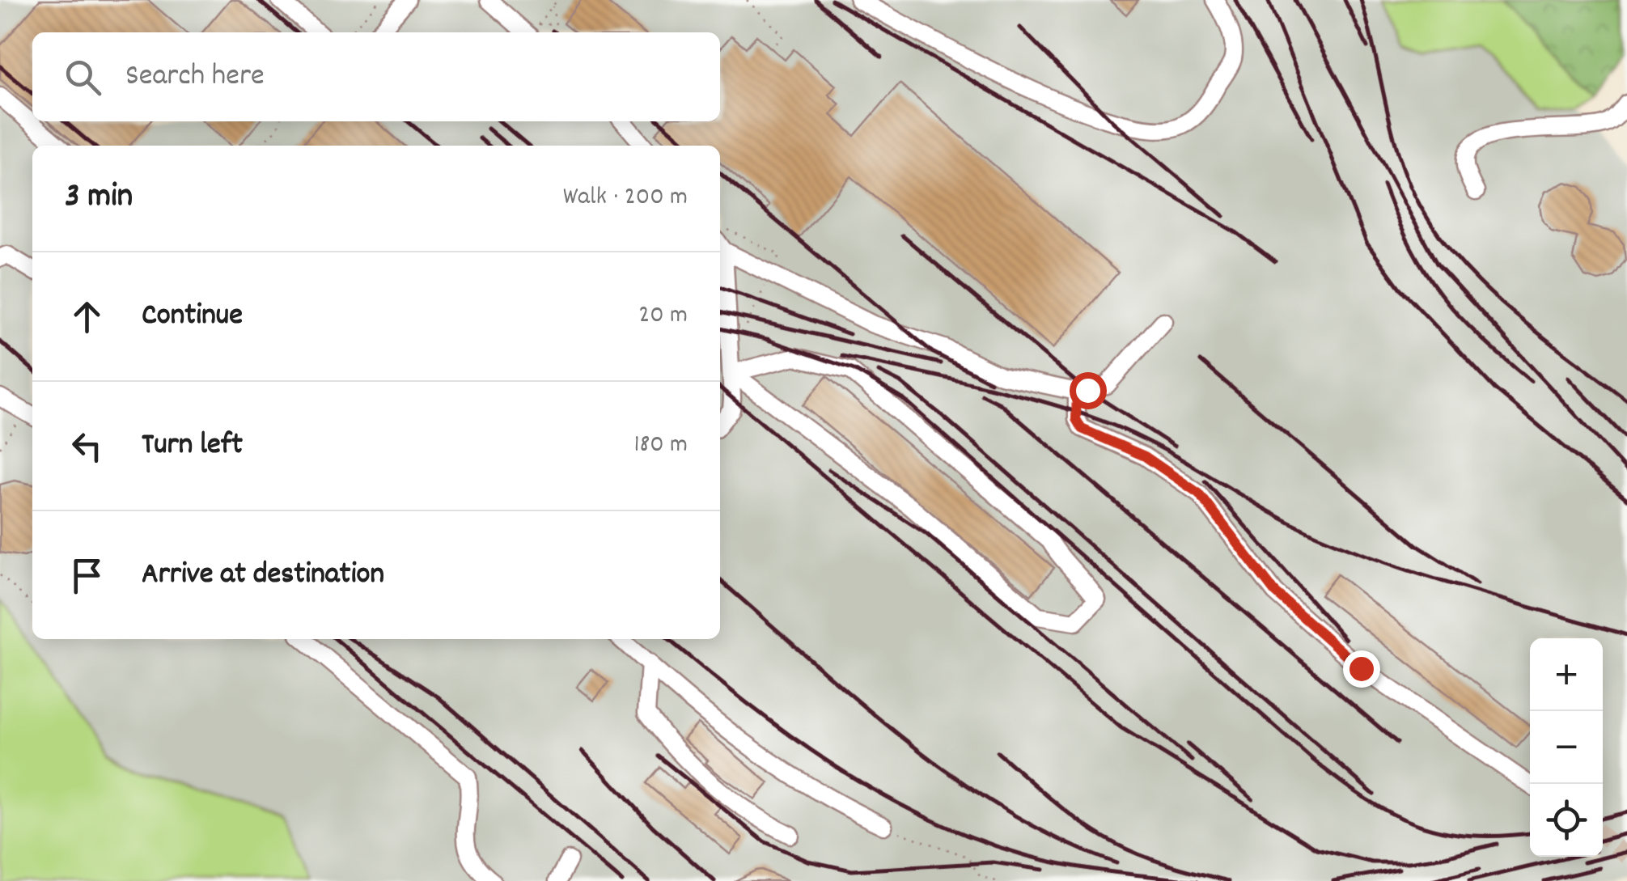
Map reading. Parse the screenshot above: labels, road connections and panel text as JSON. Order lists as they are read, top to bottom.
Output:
{
  "page": {
    "search": "Search here",
    "heading": ["3 min", "Walk · 200 m"],
    "list": [
      ["Continue", "20 m"],
      ["Turn left", "180 m"],
      "Arrive at destination"
    ],
    "map_buttons": ["+", "−"]
  }
}
